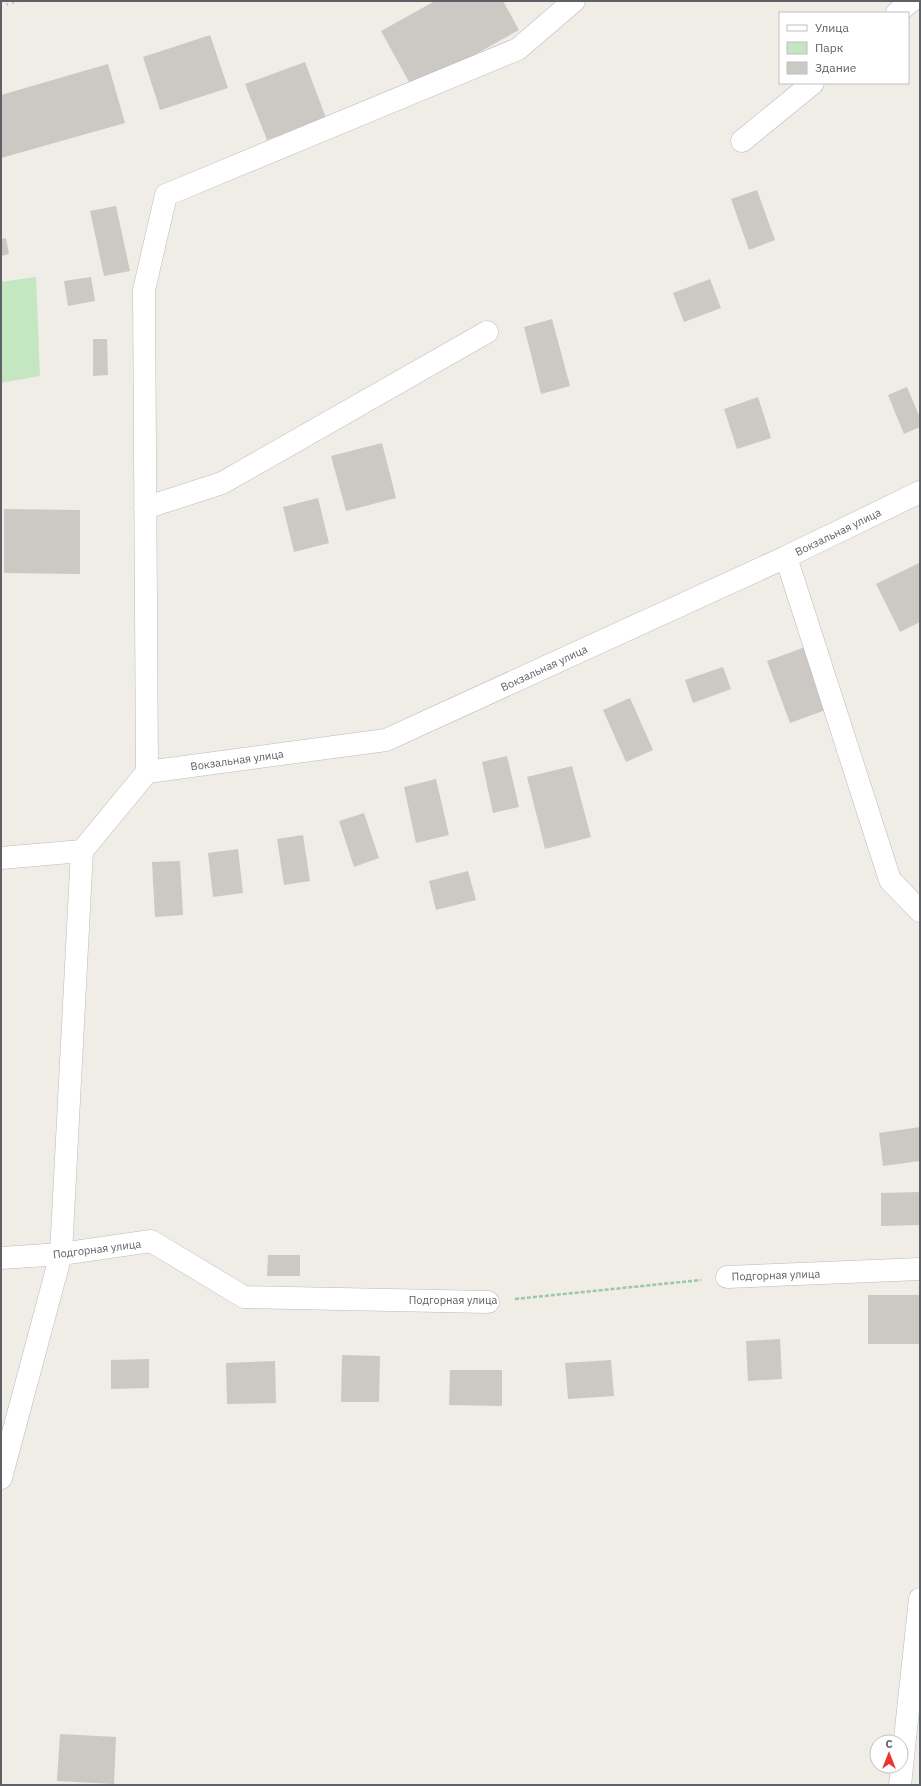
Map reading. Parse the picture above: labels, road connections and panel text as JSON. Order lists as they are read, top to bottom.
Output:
{
  "streets": {
    "street": ["Вокзальная улица", "Подгорная улица"]
  },
  "legend": ["Улица", "Парк", "Здание"],
  "north": "top"
}
